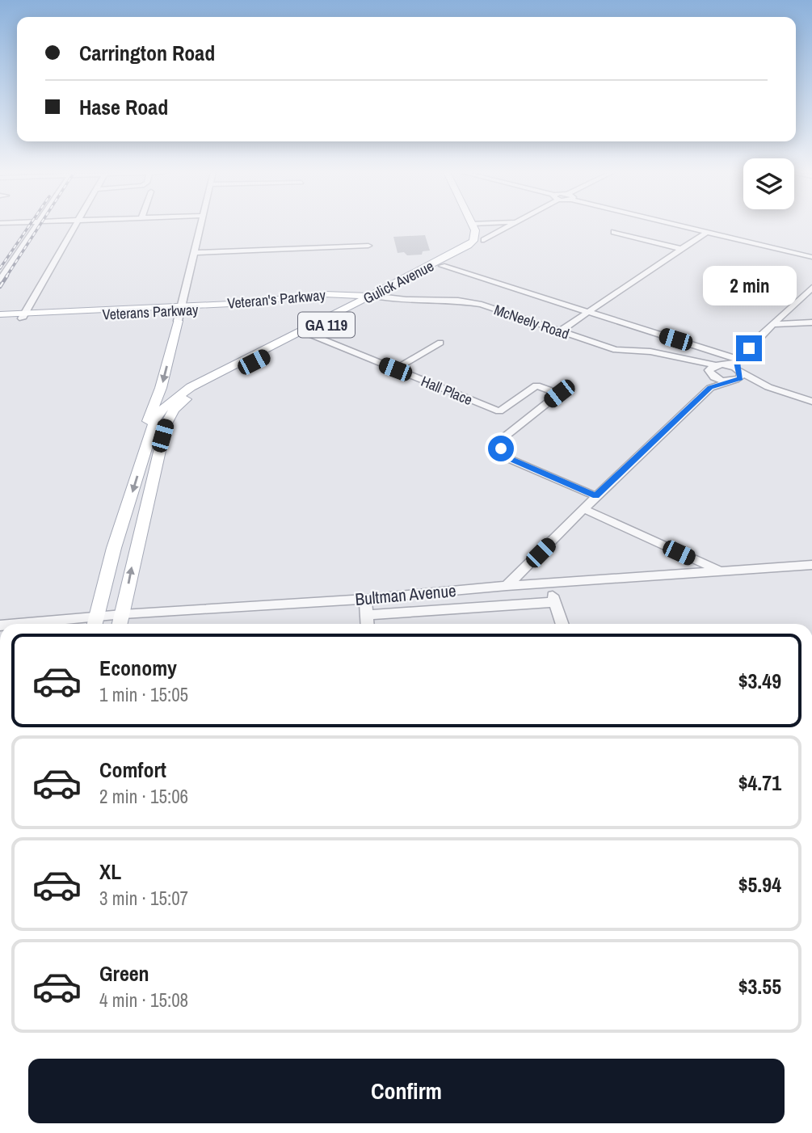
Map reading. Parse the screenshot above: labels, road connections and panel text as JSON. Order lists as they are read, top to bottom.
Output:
{
  "streets": {
    "main road": [
      "Gulick Avenue",
      "Veteran's Parkway",
      "Veterans Parkway",
      "GA 119"
    ],
    "street": ["McNeely Road", "Hall Place", "Bultman Avenue"]
  },
  "crossings": [
    ["Gulick Avenue", "Veteran's Parkway"],
    ["Gulick Avenue", "McNeely Road"],
    ["Gulick Avenue", "GA 119"],
    ["Gulick Avenue", "Bultman Avenue"],
    ["Veteran's Parkway", "Veterans Parkway"],
    ["Veteran's Parkway", "McNeely Road"],
    ["Veteran's Parkway", "GA 119"],
    ["McNeely Road", "GA 119"],
    ["GA 119", "Hall Place"],
    ["GA 119", "Bultman Avenue"]
  ],
  "page": {
    "banner": ["Carrington Road", "Hase Road"],
    "bubble": "2 min",
    "list": [
      {
        "name": "Economy",
        "note": "1 min · 15:05",
        "value": "$3.49"
      },
      {
        "name": "Comfort",
        "note": "2 min · 15:06",
        "value": "$4.71"
      },
      {
        "name": "XL",
        "note": "3 min · 15:07",
        "value": "$5.94"
      },
      {
        "name": "Green",
        "note": "4 min · 15:08",
        "value": "$3.55"
      }
    ],
    "buttons": "Confirm"
  }
}
